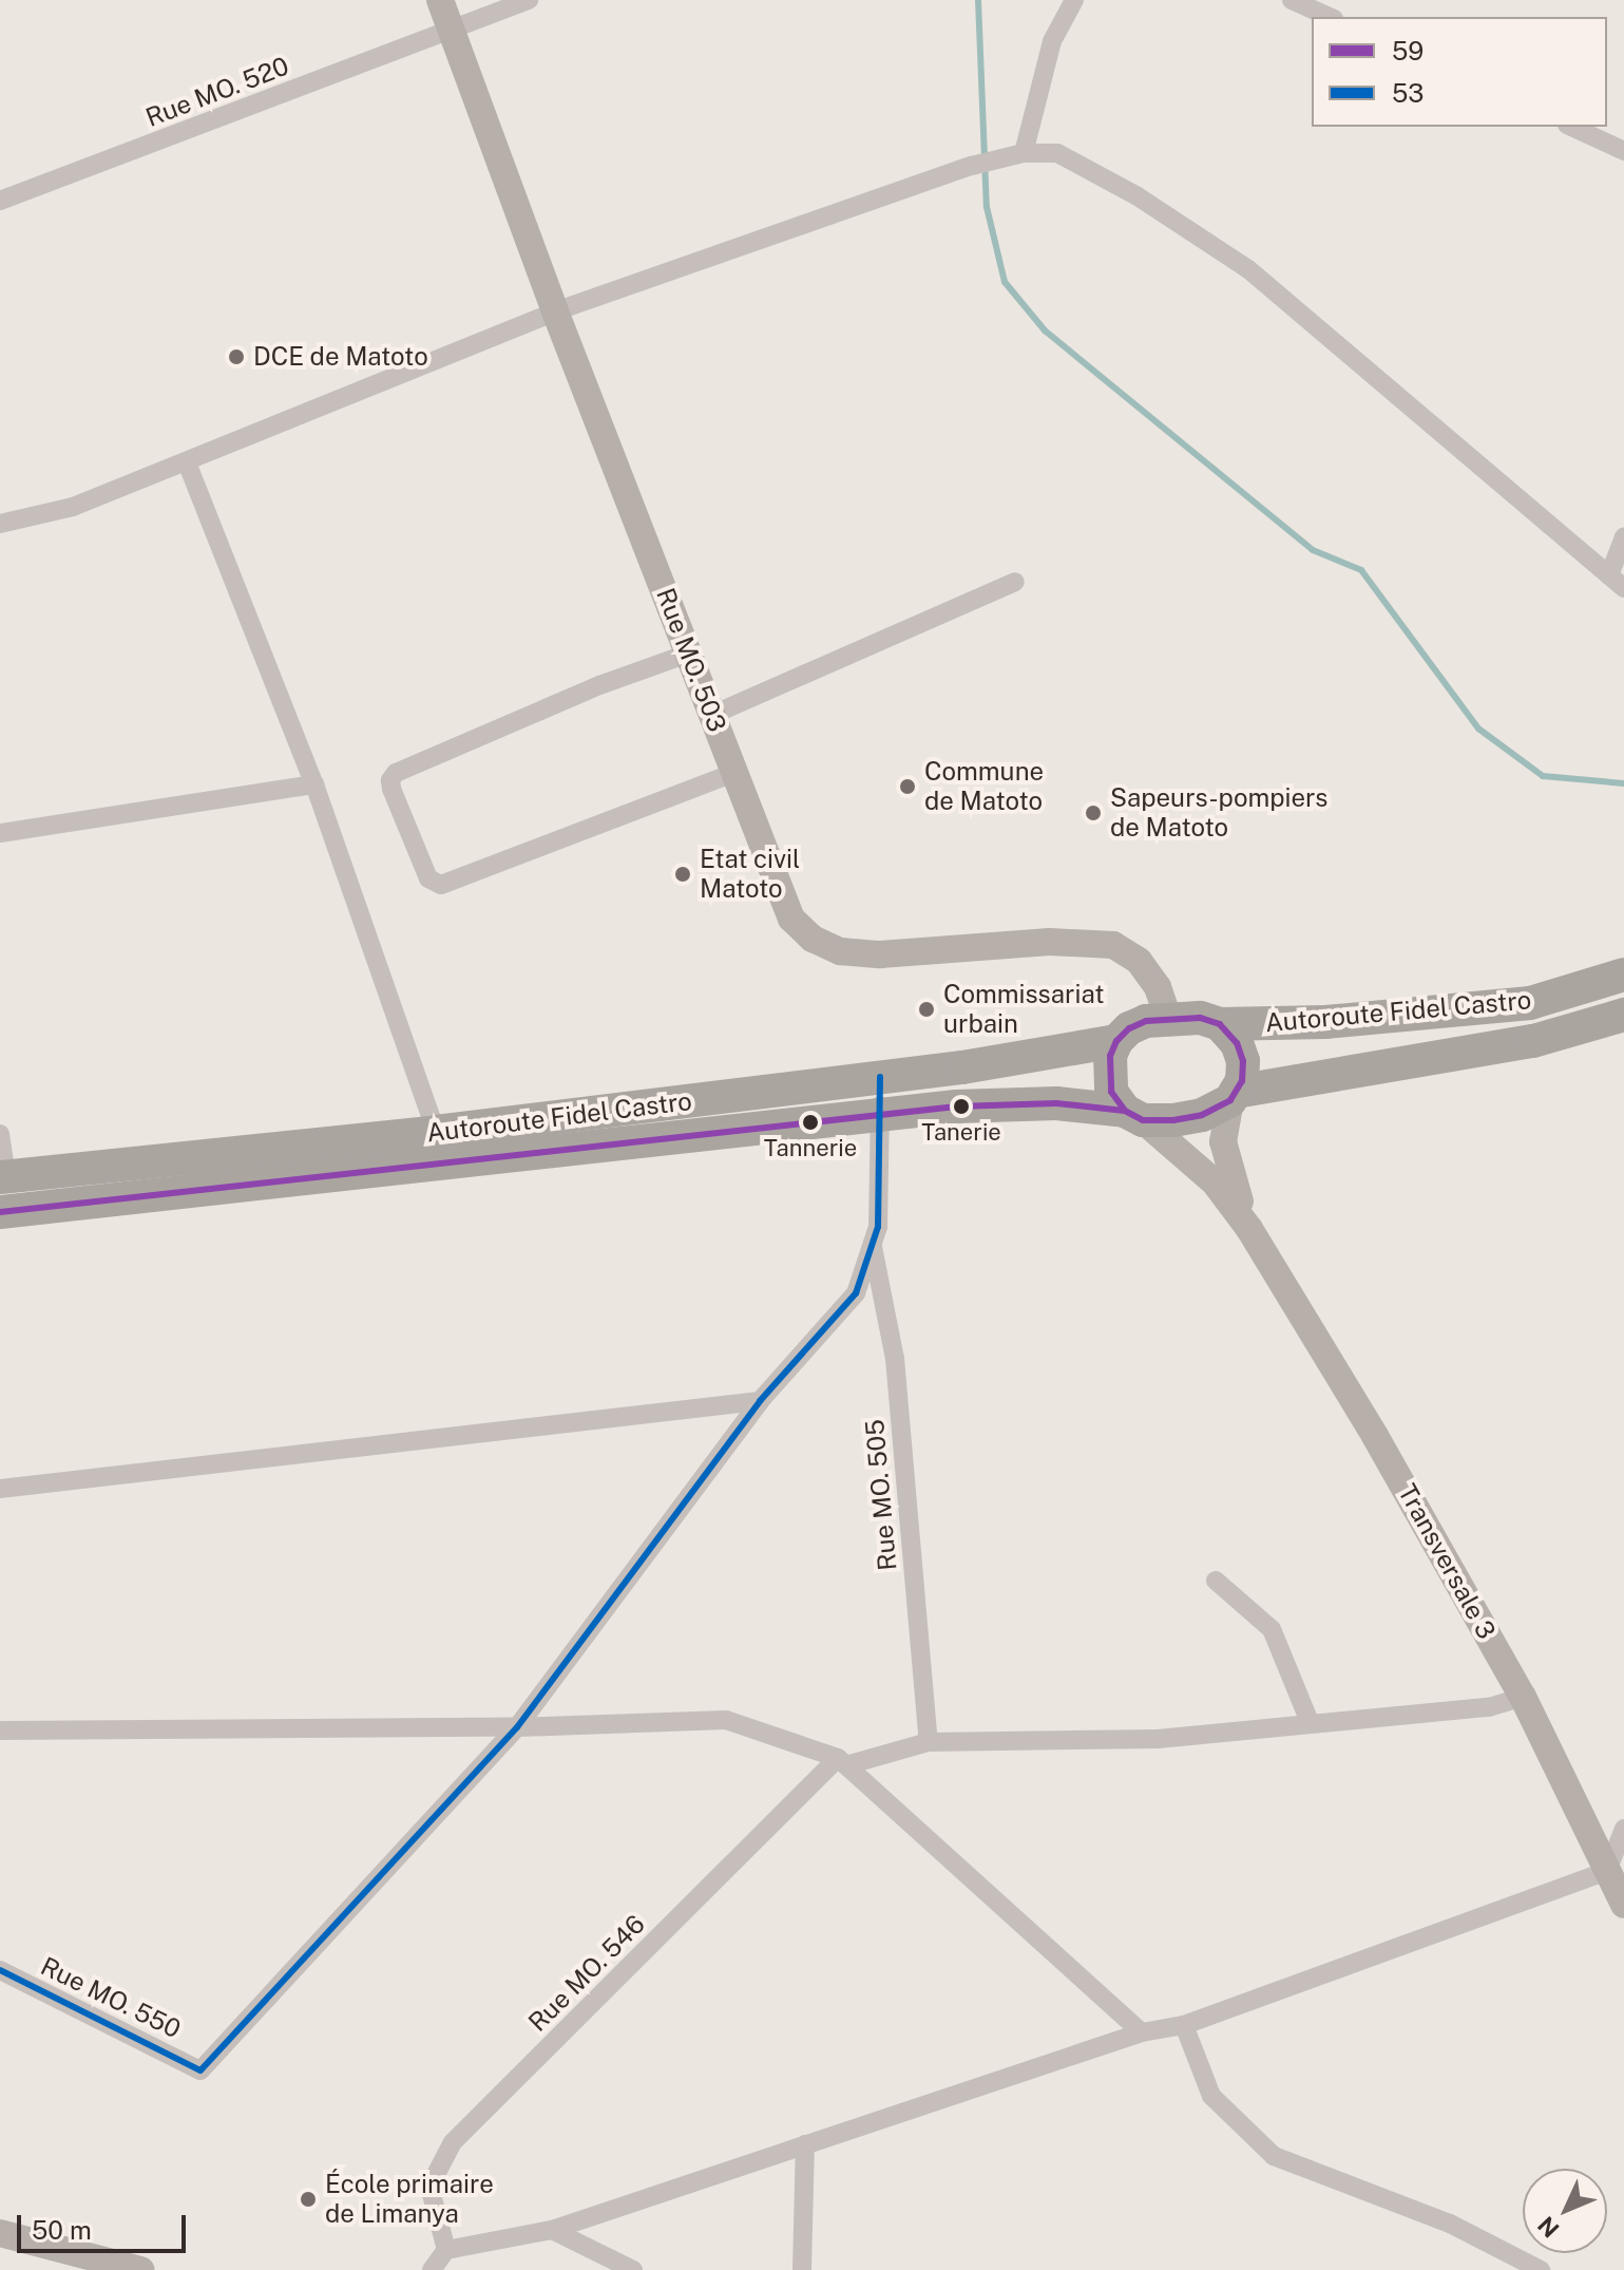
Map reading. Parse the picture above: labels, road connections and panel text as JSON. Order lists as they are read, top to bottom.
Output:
{
  "streets": {
    "highway": ["Autoroute Fidel Castro"],
    "street": [
      "Rue MO. 520",
      "Rue MO. 503",
      "Rue MO. 505",
      "Transversale 3",
      "Rue MO. 546",
      "Rue MO. 550"
    ]
  },
  "crossings": [
    ["Rue MO. 520", "Rue MO. 503"],
    ["Rue MO. 503", "Autoroute Fidel Castro"],
    ["Rue MO. 503", "Transversale 3"],
    ["Autoroute Fidel Castro", "Transversale 3"]
  ],
  "places": [
    "DCE de Matoto",
    "Commune de Matoto",
    "Sapeurs-pompiers de Matoto",
    "Etat civil Matoto",
    "Commissariat urbain",
    "Tanerie",
    "Tannerie",
    "École primaire de Limanya"
  ],
  "lines": ["transit line 59", "transit line 53"],
  "legend": ["59", "53"],
  "scale_bar": "50 m",
  "north": "bottom left"
}
